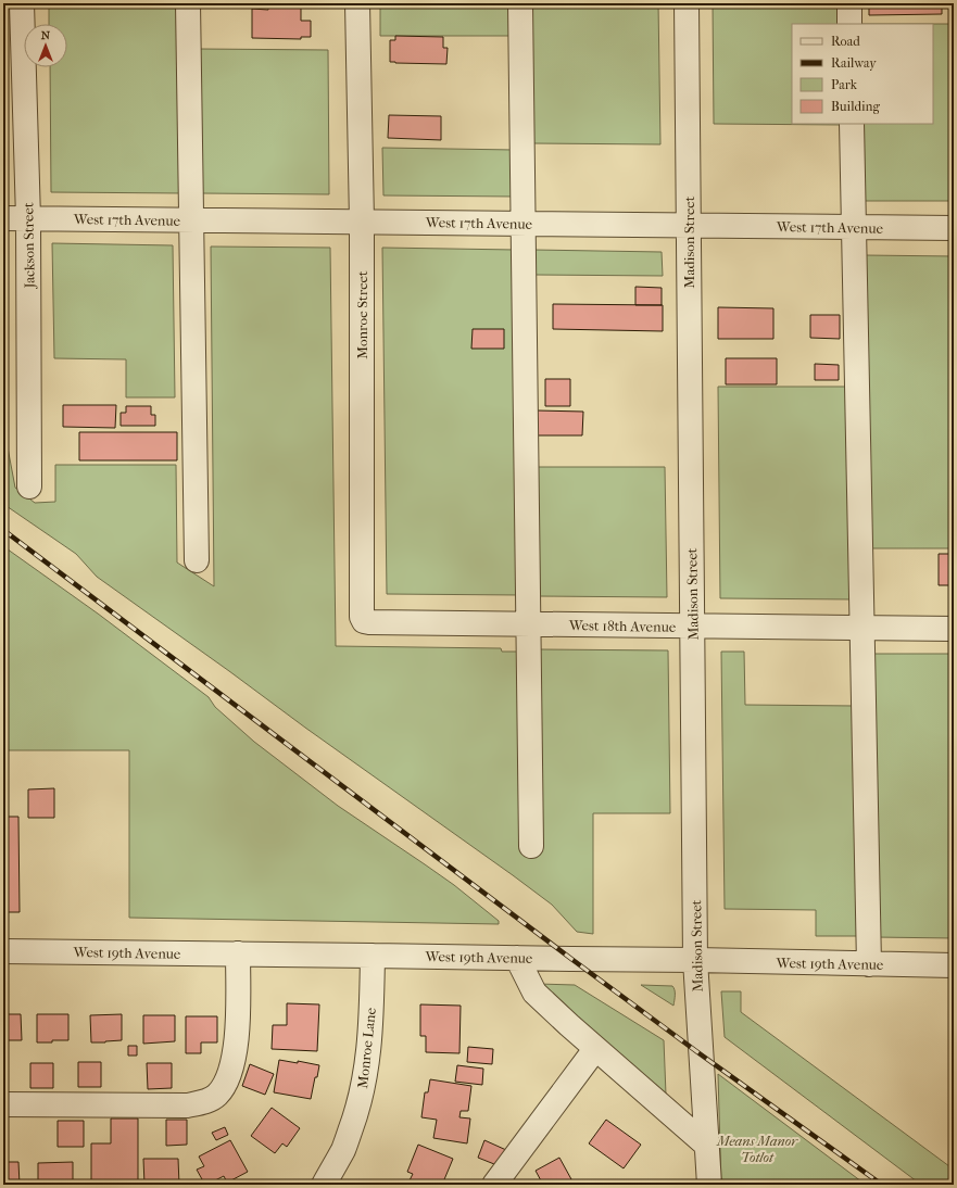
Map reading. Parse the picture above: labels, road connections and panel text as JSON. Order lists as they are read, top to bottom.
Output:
{
  "streets": {
    "street": [
      "West 17th Avenue",
      "Madison Street",
      "Jackson Street",
      "Monroe Street",
      "West 18th Avenue",
      "West 19th Avenue",
      "Monroe Lane"
    ]
  },
  "crossings": [
    ["West 17th Avenue", "Madison Street"],
    ["West 17th Avenue", "Jackson Street"],
    ["West 17th Avenue", "Monroe Street"],
    ["Madison Street", "West 18th Avenue"],
    ["Madison Street", "West 19th Avenue"],
    ["Monroe Street", "West 18th Avenue"],
    ["West 19th Avenue", "Monroe Lane"]
  ],
  "parks": ["Means Manor Totlot"],
  "legend": [
    "Road",
    "Railway",
    "Park",
    "Building"
  ],
  "north": "top"
}
